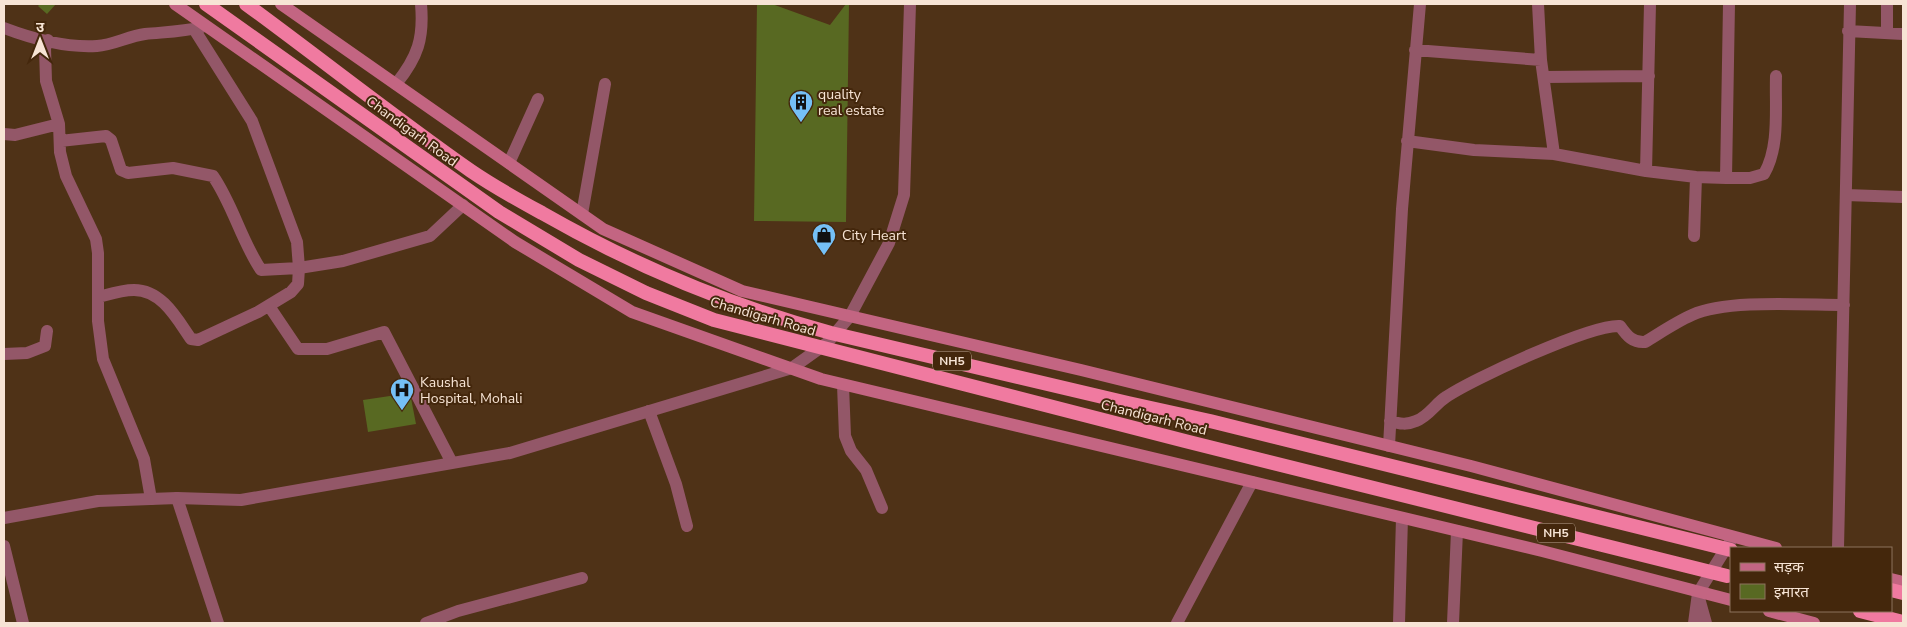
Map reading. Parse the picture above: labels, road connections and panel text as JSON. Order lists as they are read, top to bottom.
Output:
{
  "streets": {
    "highway": ["Chandigarh Road", "NH5"]
  },
  "places": {
    "building": ["quality real estate"],
    "shop": ["City Heart"],
    "hospital": ["Kaushal Hospital, Mohali"]
  },
  "legend": ["सड़क", "इमारत"],
  "north": "top"
}
